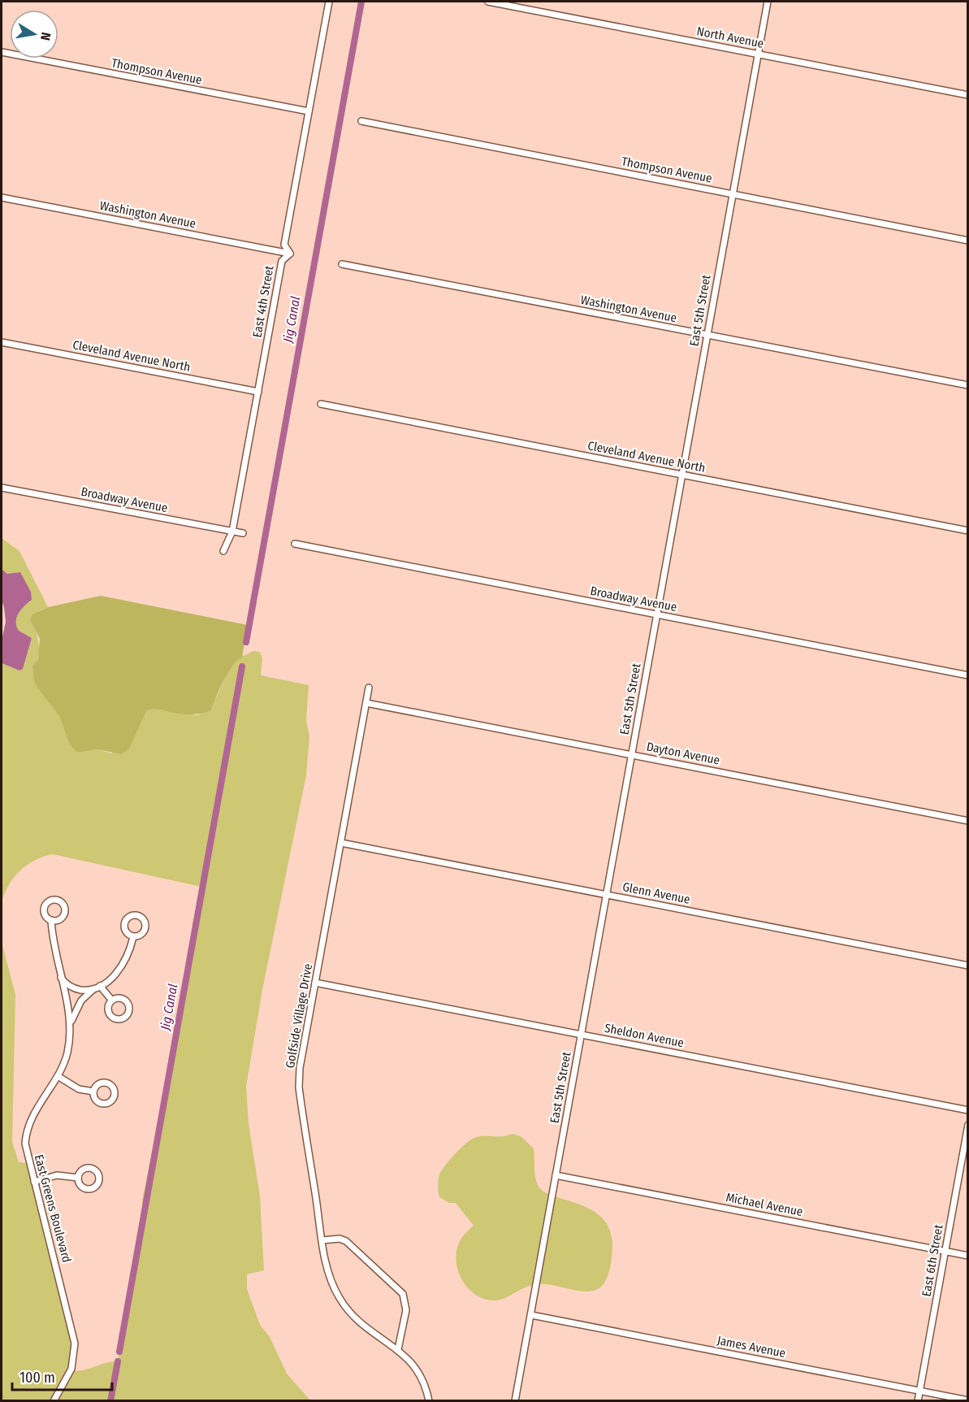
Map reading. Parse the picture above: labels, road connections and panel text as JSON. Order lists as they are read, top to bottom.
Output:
{
  "streets": {
    "street": [
      "North Avenue",
      "Thompson Avenue",
      "Washington Avenue",
      "East 4th Street",
      "East 5th Street",
      "Cleveland Avenue North",
      "Broadway Avenue",
      "Dayton Avenue",
      "Glenn Avenue",
      "Golfside Village Drive",
      "Sheldon Avenue",
      "Michael Avenue",
      "East Greens Boulevard",
      "East 6th Street",
      "James Avenue"
    ]
  },
  "crossings": [
    ["North Avenue", "East 5th Street"],
    ["Thompson Avenue", "East 5th Street"],
    ["Washington Avenue", "East 4th Street"],
    ["Washington Avenue", "East 5th Street"],
    ["East 4th Street", "Cleveland Avenue North"],
    ["East 4th Street", "Broadway Avenue"],
    ["East 5th Street", "Cleveland Avenue North"],
    ["East 5th Street", "Broadway Avenue"],
    ["East 5th Street", "Dayton Avenue"],
    ["East 5th Street", "Glenn Avenue"],
    ["East 5th Street", "Sheldon Avenue"],
    ["East 5th Street", "Michael Avenue"],
    ["East 5th Street", "James Avenue"],
    ["Dayton Avenue", "Golfside Village Drive"],
    ["Glenn Avenue", "Golfside Village Drive"],
    ["Golfside Village Drive", "Sheldon Avenue"],
    ["Michael Avenue", "East 6th Street"],
    ["East 6th Street", "James Avenue"]
  ],
  "water": ["Jig Canal"],
  "scale_bar": "100 m",
  "north": "right"
}
